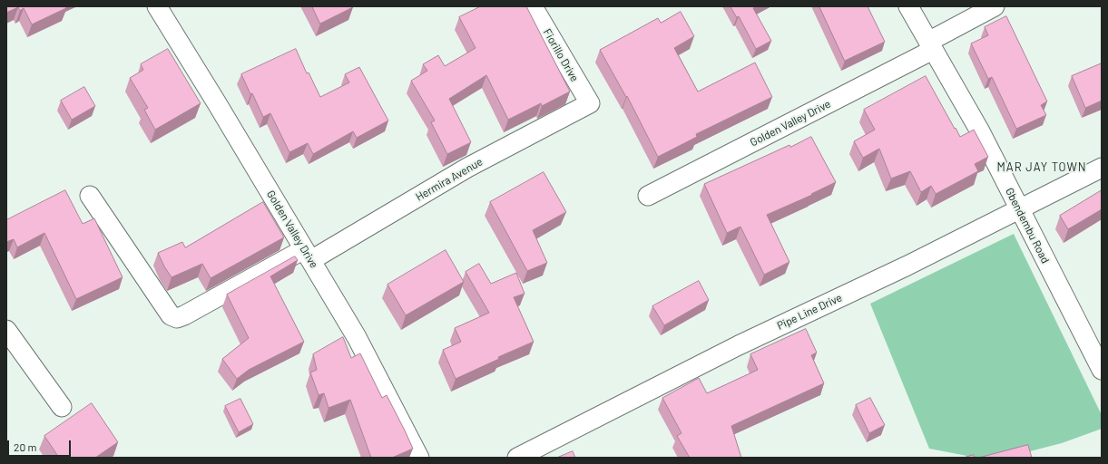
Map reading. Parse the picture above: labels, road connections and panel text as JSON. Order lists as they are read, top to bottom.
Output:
{
  "streets": {
    "street": [
      "Fiorillo Drive",
      "Golden Valley Drive",
      "Hermira Avenue",
      "Gbendembu Road",
      "Pipe Line Drive"
    ]
  },
  "crossings": [
    ["Fiorillo Drive", "Hermira Avenue"],
    ["Golden Valley Drive", "Hermira Avenue"],
    ["Golden Valley Drive", "Gbendembu Road"],
    ["Gbendembu Road", "Pipe Line Drive"]
  ],
  "districts": ["MAR JAY TOWN"],
  "scale_bar": "20 m"
}
